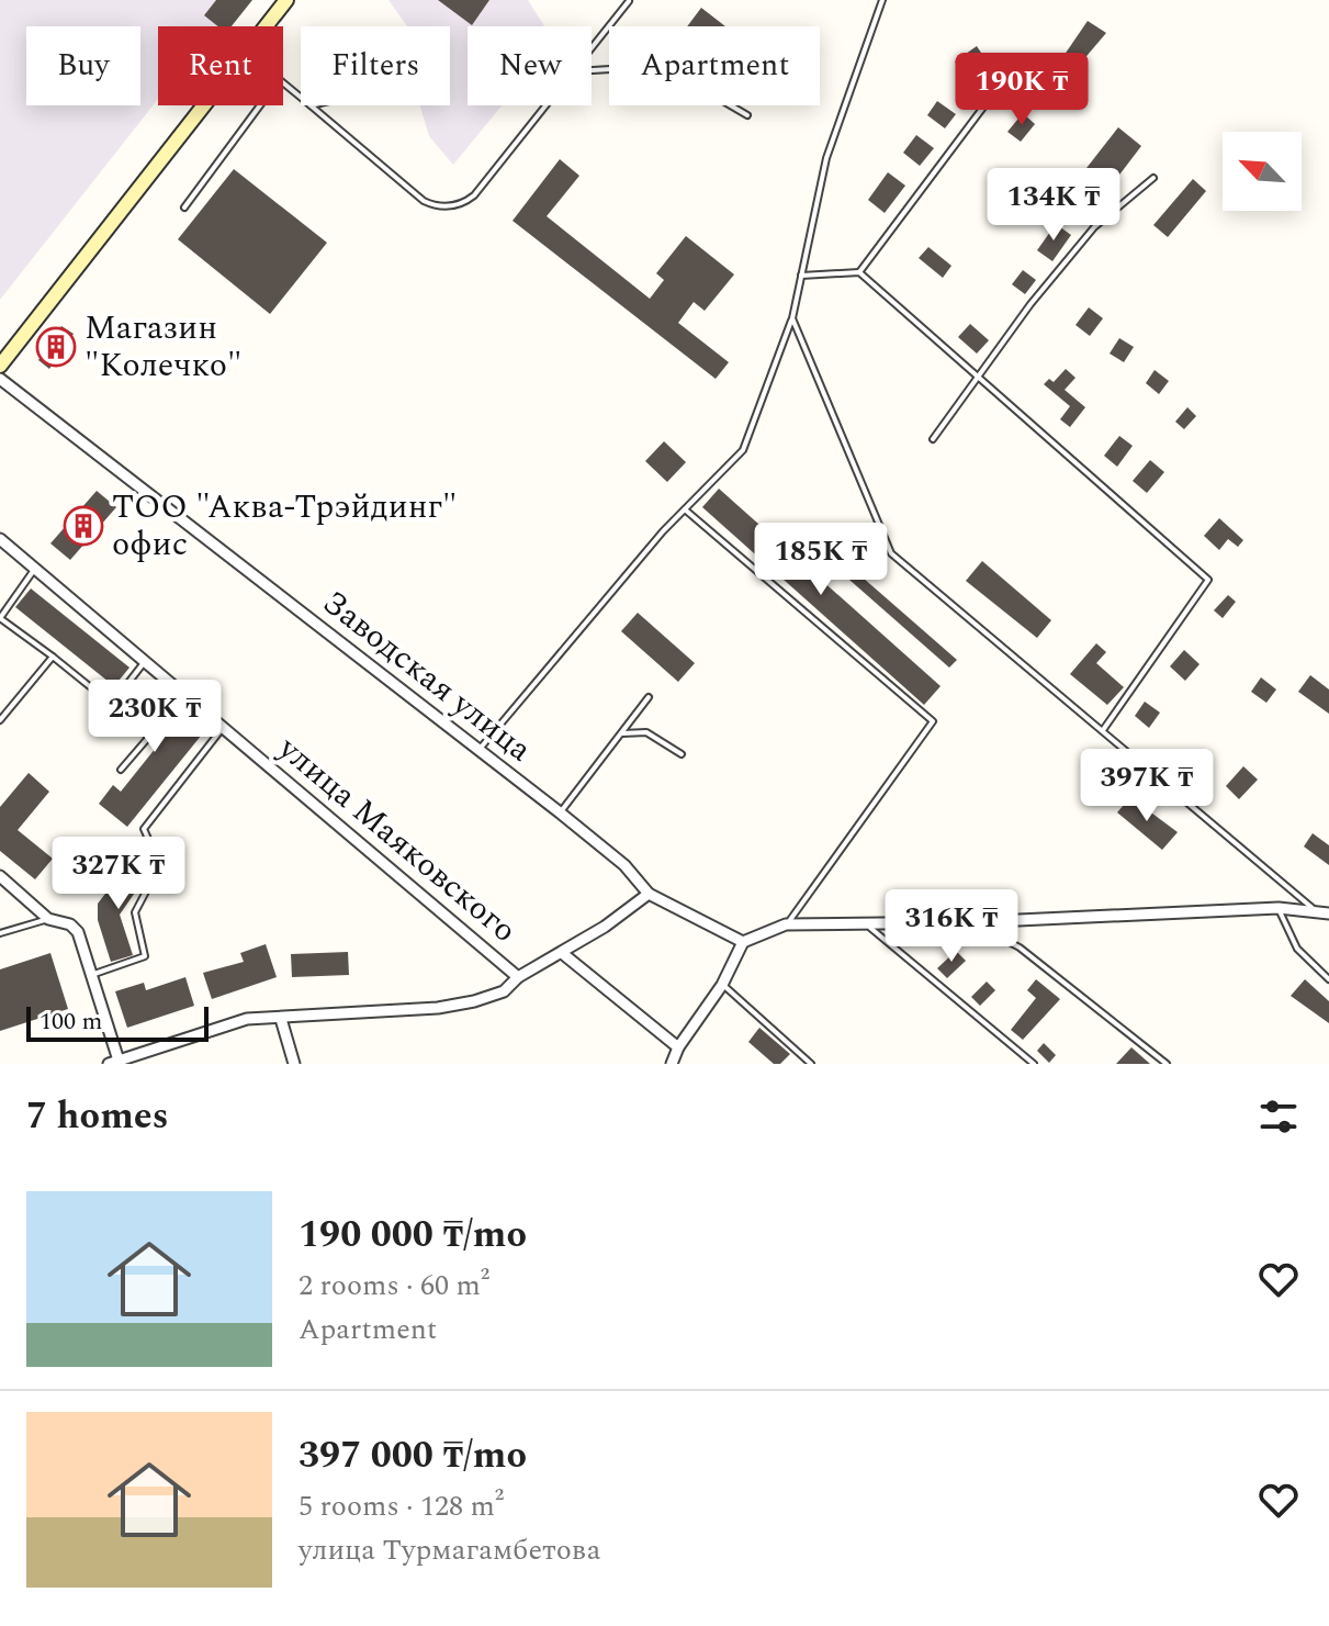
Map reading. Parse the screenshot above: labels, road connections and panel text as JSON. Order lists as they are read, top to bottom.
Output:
{
  "streets": {
    "street": ["Заводская улица", "улица Маяковского"]
  },
  "places": {
    "building": ["Магазин \"Колечко\"", "ТОО \"Аква-Трэйдинг\" офис"]
  },
  "scale_bar": "100 m",
  "north": "top left",
  "page": {
    "chip": [
      "Buy",
      "Rent",
      "Filters",
      "New",
      "Apartment"
    ],
    "price": [
      "190K ₸",
      "134K ₸",
      "185K ₸",
      "230K ₸",
      "397K ₸",
      "327K ₸",
      "316K ₸"
    ],
    "scale": "100 m",
    "heading": "7 homes",
    "list": [
      {
        "name": "190 000 ₸/mo",
        "note": "2 rooms · 60 m² · Apartment"
      },
      {
        "name": "397 000 ₸/mo",
        "note": "5 rooms · 128 m² · улица Турмагамбетова"
      }
    ]
  }
}
